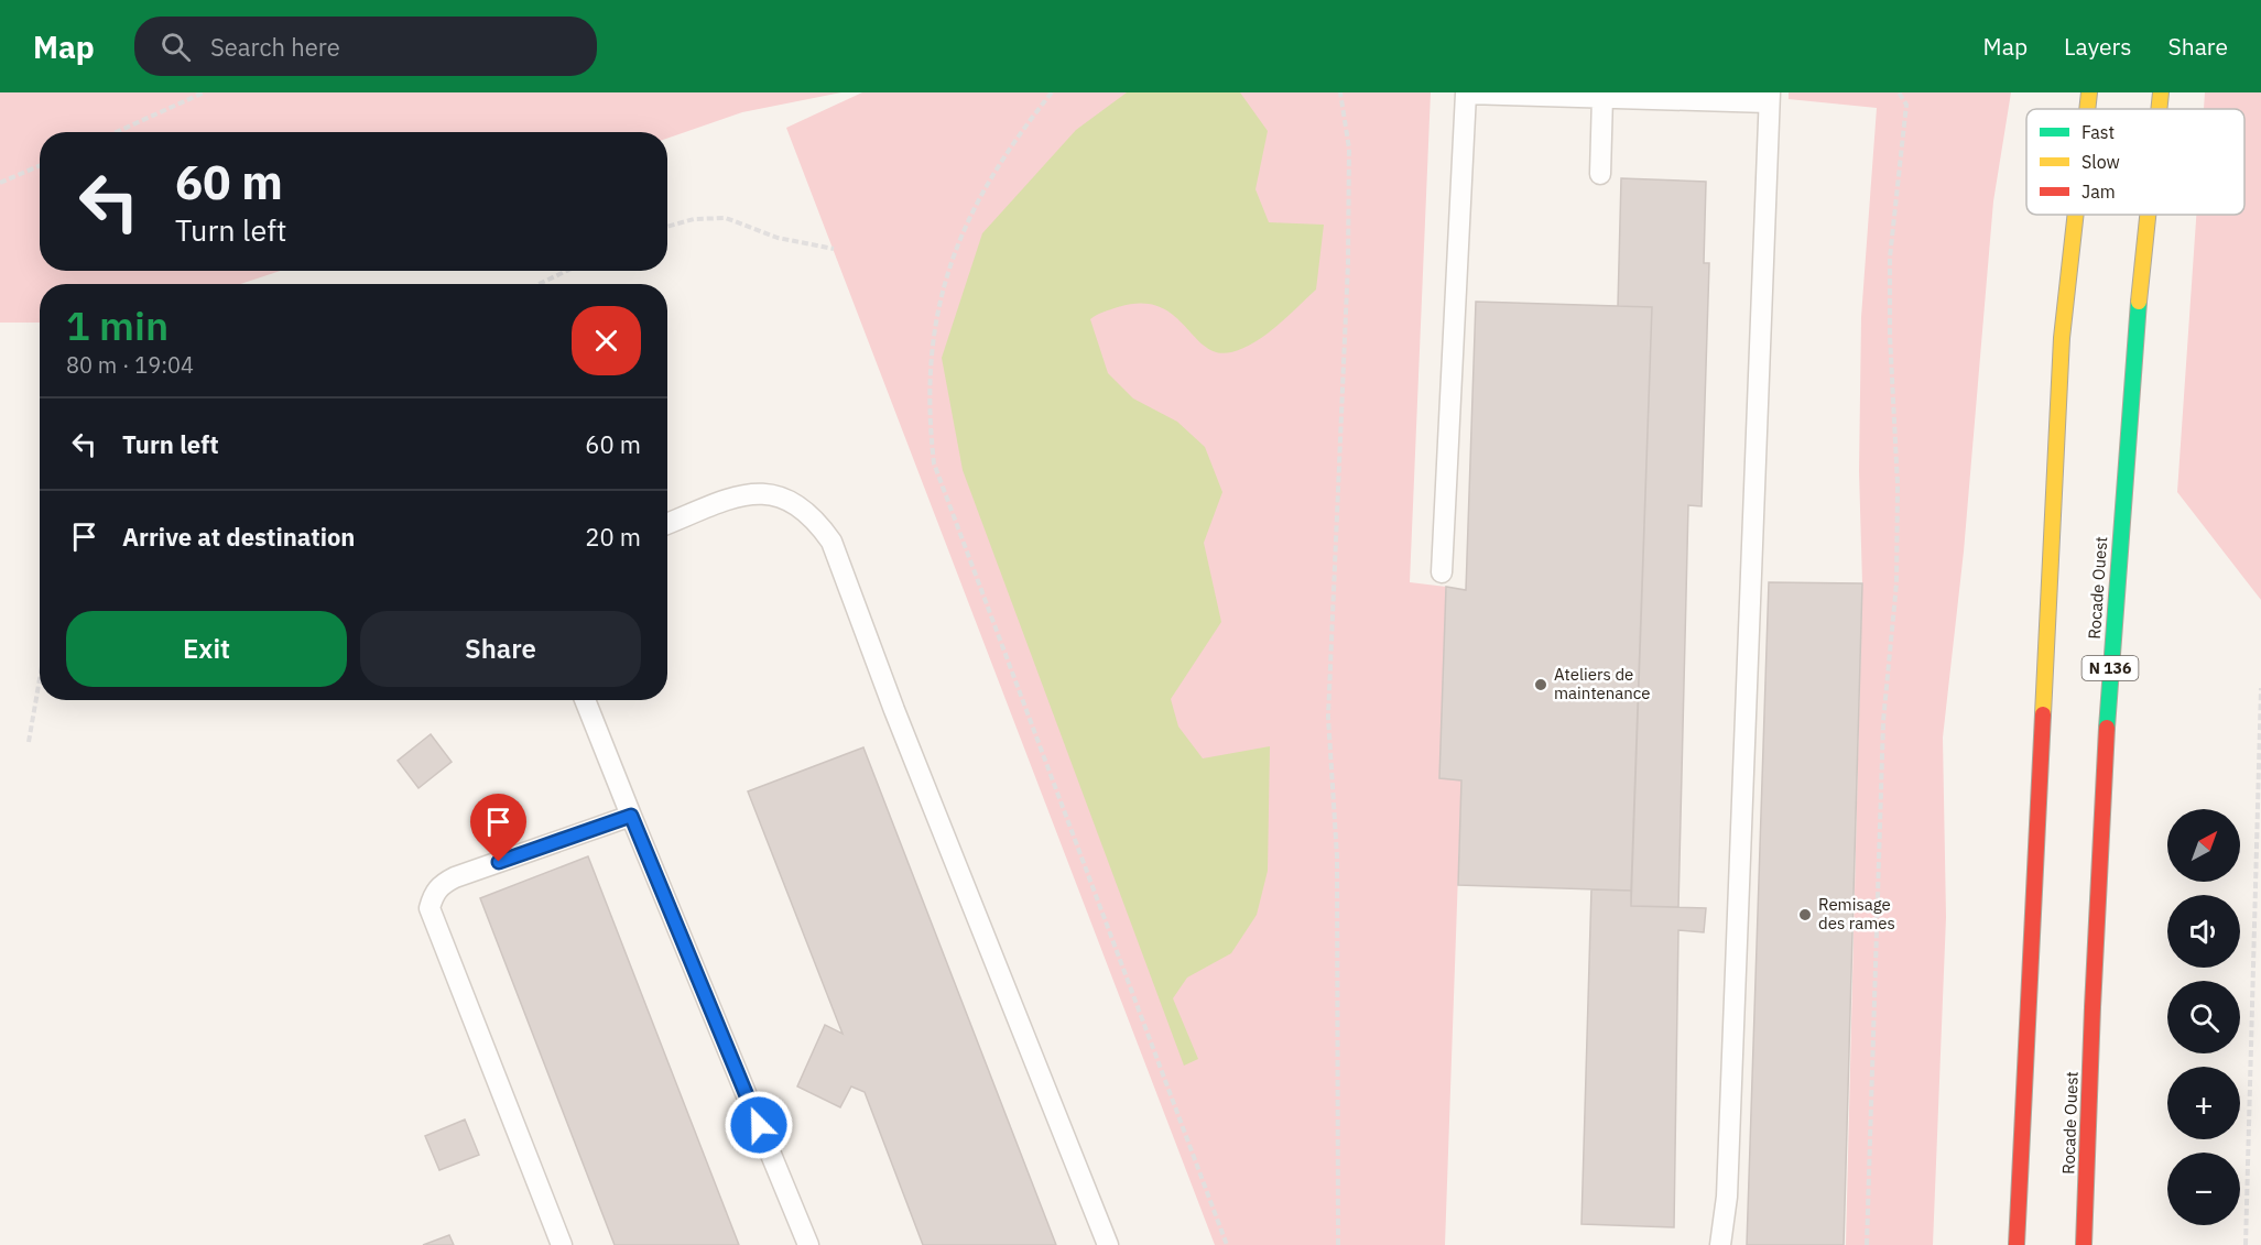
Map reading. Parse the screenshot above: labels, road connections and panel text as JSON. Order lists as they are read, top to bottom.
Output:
{
  "streets": {
    "highway": ["Rocade Ouest", "N 136"]
  },
  "places": ["Ateliers de maintenance", "Remisage des rames"],
  "legend": ["Fast", "Slow", "Jam"],
  "north": "top right",
  "page": {
    "header": "Map",
    "search": "Search here",
    "nav": ["Map", "Layers", "Share"],
    "turn": ["60 m", "Turn left"],
    "heading": ["1 min", "80 m · 19:04"],
    "list": [
      {
        "name": "Turn left",
        "value": "60 m"
      },
      {
        "name": "Arrive at destination",
        "value": "20 m"
      }
    ],
    "buttons": ["Exit", "Share"],
    "map_buttons": ["+", "−"]
  }
}
